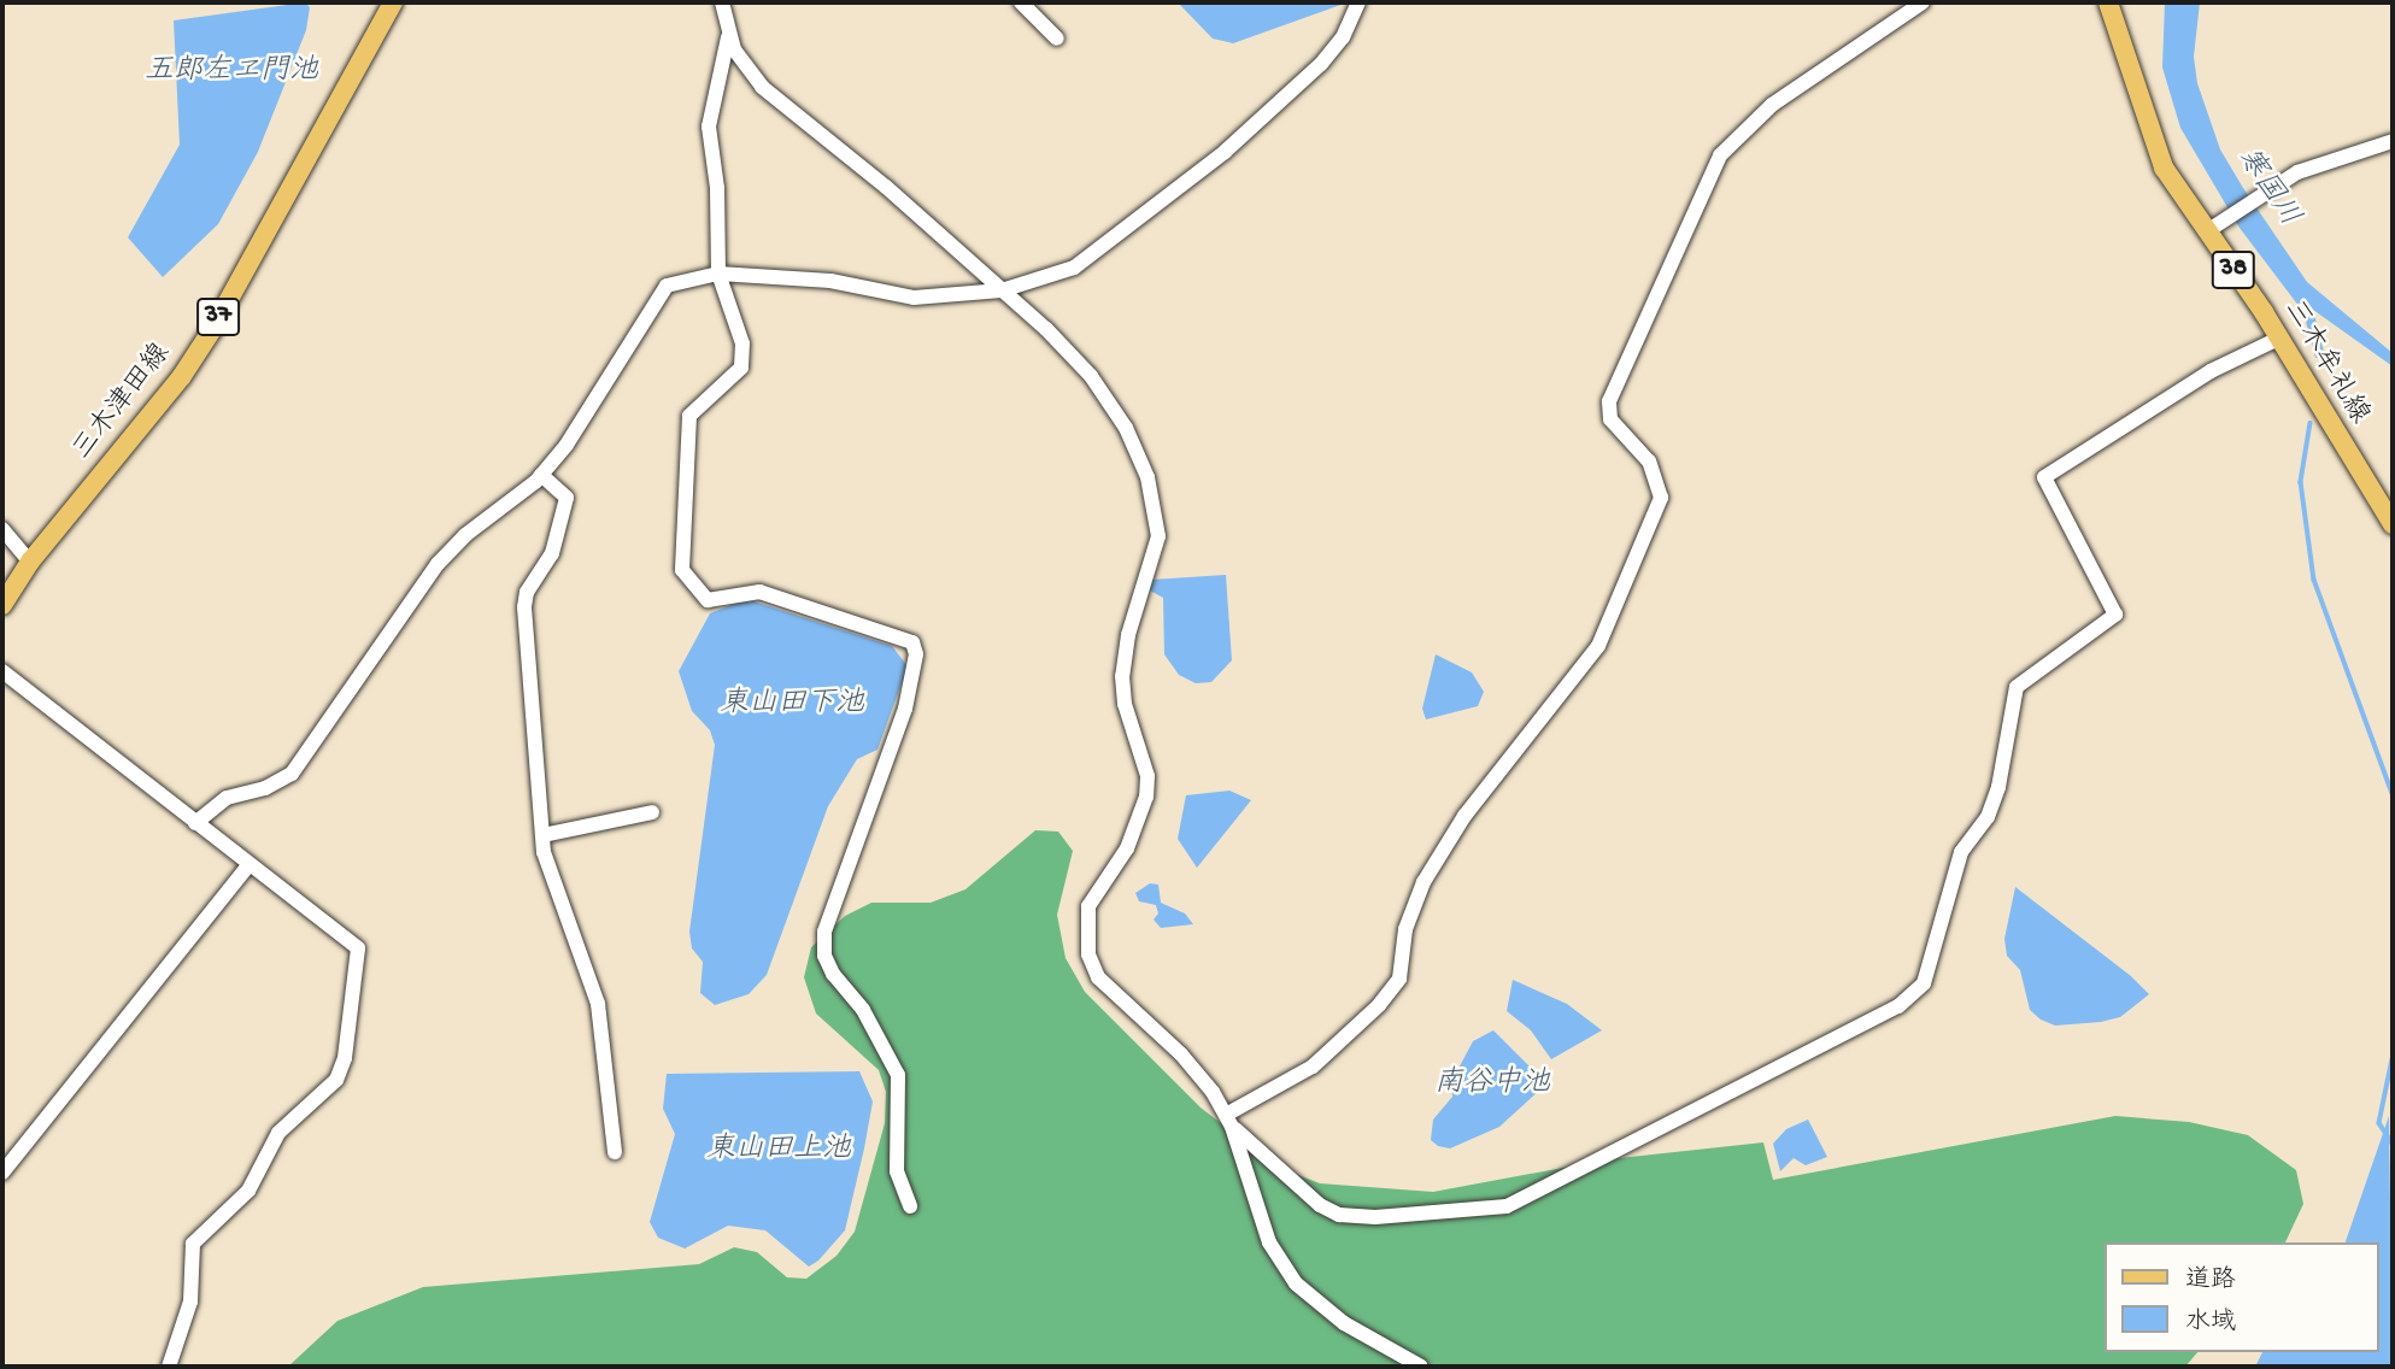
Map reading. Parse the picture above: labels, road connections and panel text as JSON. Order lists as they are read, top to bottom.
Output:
{
  "streets": {
    "main road": [
      "38",
      "37",
      "三木牟礼線",
      "三木津田線"
    ]
  },
  "water": [
    "五郎左ヱ門池",
    "寒国川",
    "東山田下池",
    "南谷中池",
    "東山田上池"
  ],
  "legend": ["道路", "水域"]
}
